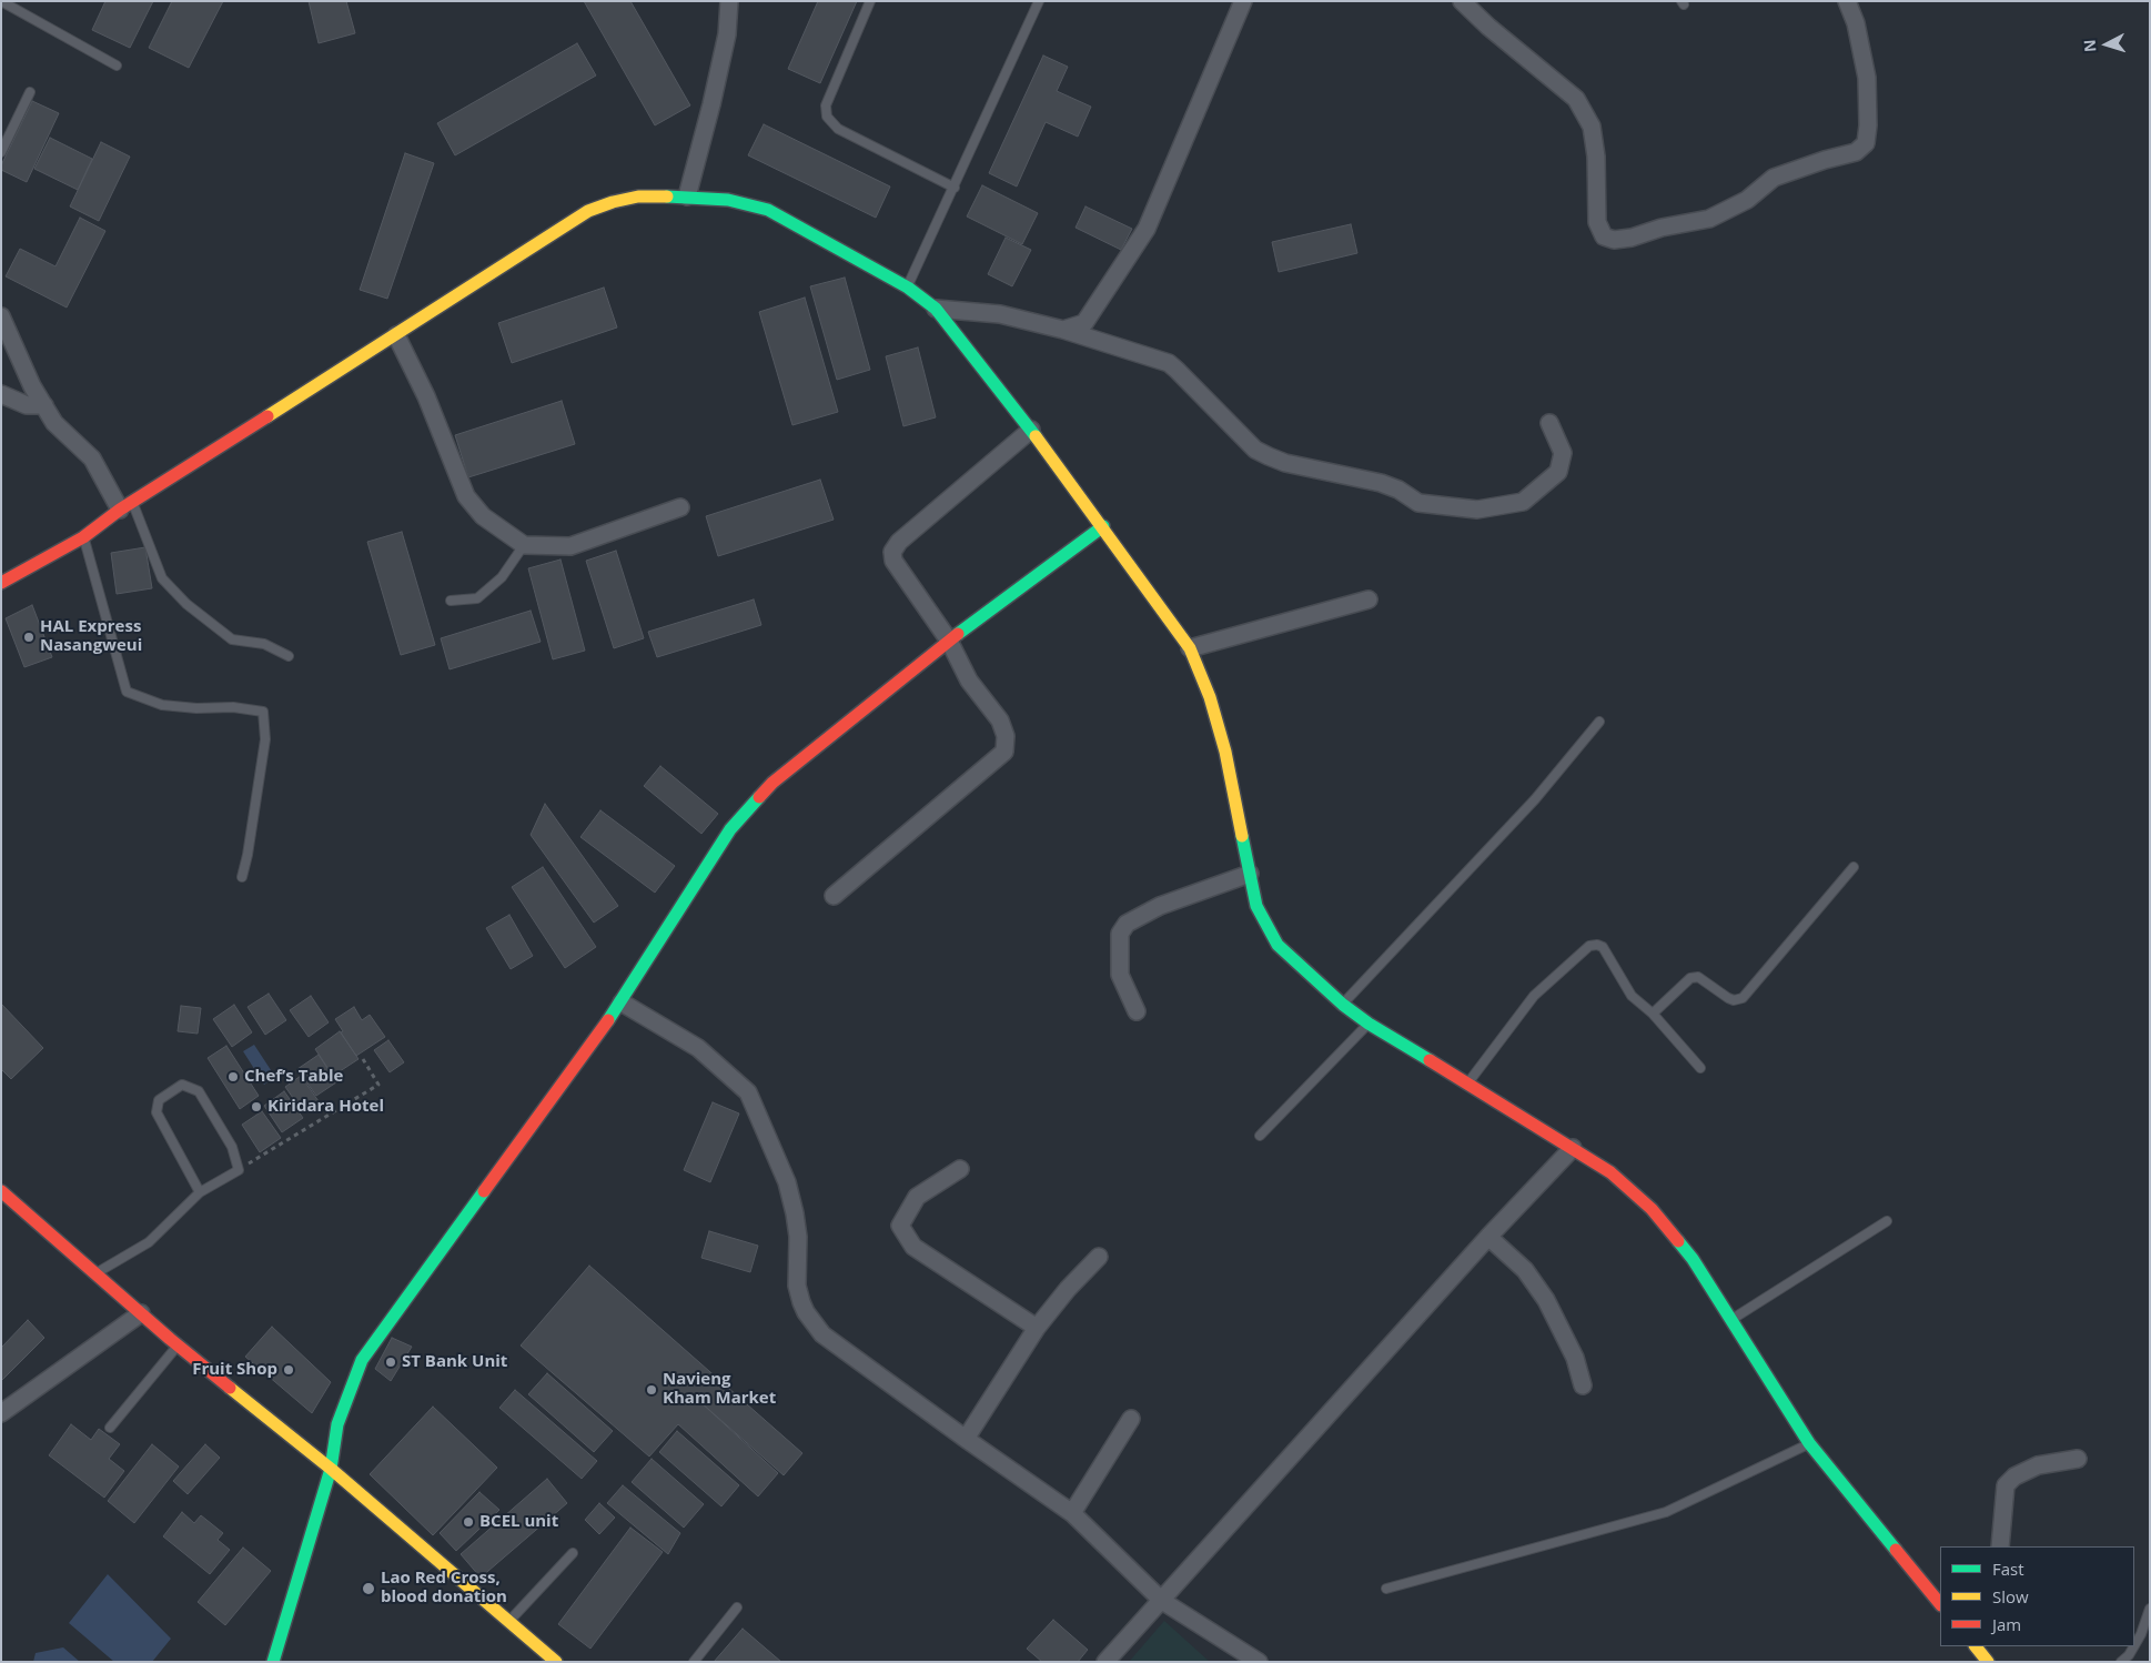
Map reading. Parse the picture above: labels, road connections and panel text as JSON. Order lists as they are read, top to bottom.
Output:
{
  "places": [
    "HAL Express Nasangweui",
    "Chef’s Table",
    "Kiridara Hotel",
    "ST Bank Unit",
    "Fruit Shop",
    "Navieng Kham Market",
    "BCEL unit",
    "Lao Red Cross, blood donation"
  ],
  "legend": ["Fast", "Slow", "Jam"],
  "north": "left"
}
